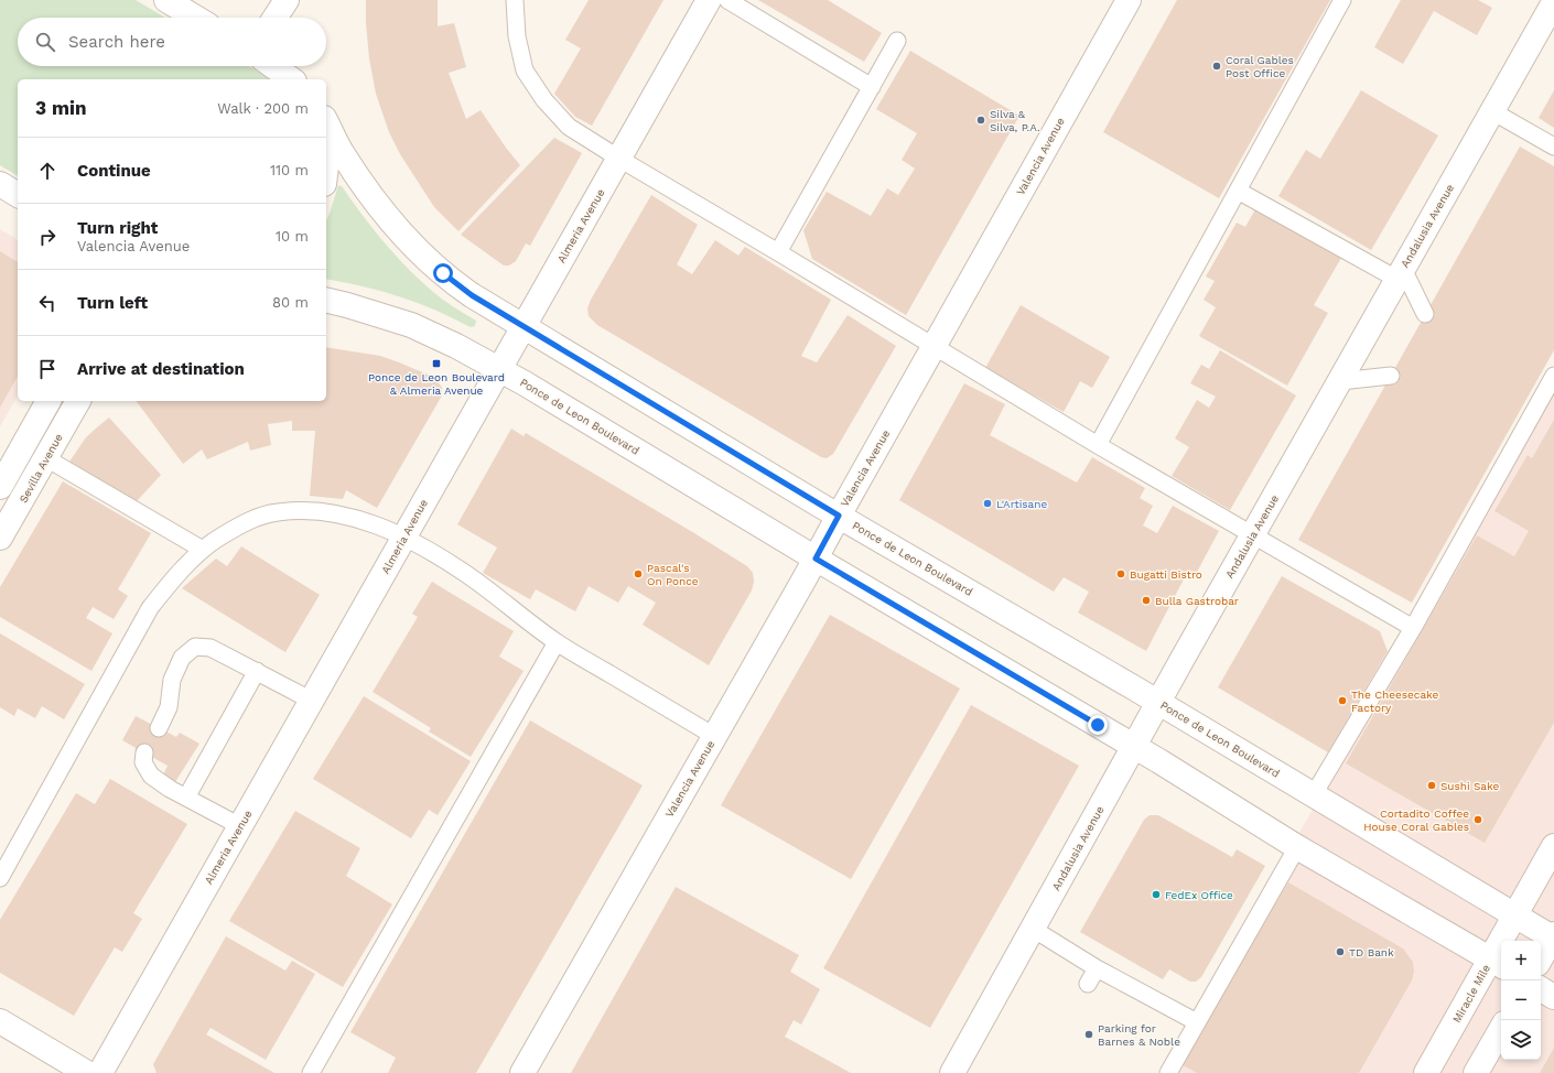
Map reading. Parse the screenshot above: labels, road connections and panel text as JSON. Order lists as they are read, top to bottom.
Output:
{
  "streets": {
    "street": [
      "Valencia Avenue",
      "Almeria Avenue",
      "Andalusia Avenue",
      "Ponce de Leon Boulevard",
      "Sevilla Avenue",
      "Miracle Mile"
    ]
  },
  "crossings": [
    ["Valencia Avenue", "Ponce de Leon Boulevard"],
    ["Almeria Avenue", "Ponce de Leon Boulevard"],
    ["Andalusia Avenue", "Ponce de Leon Boulevard"],
    ["Ponce de Leon Boulevard", "Miracle Mile"]
  ],
  "places": {
    "other": [
      "Coral Gables Post Office",
      "Silva & Silva, P.A.",
      "L'Artisane",
      "Pascal's On Ponce",
      "Bugatti Bistro",
      "Bulla Gastrobar",
      "The Cheesecake Factory",
      "Sushi Sake",
      "Cortadito Coffee House Coral Gables",
      "FedEx Office",
      "TD Bank",
      "Parking for Barnes & Noble"
    ],
    "transit": ["Ponce de Leon Boulevard & Almeria Avenue"]
  },
  "page": {
    "search": "Search here",
    "heading": ["3 min", "Walk · 200 m"],
    "list": [
      ["Continue", "110 m"],
      ["Turn right", "Valencia Avenue", "10 m"],
      ["Turn left", "80 m"],
      "Arrive at destination"
    ],
    "map_buttons": ["+", "−"]
  }
}
